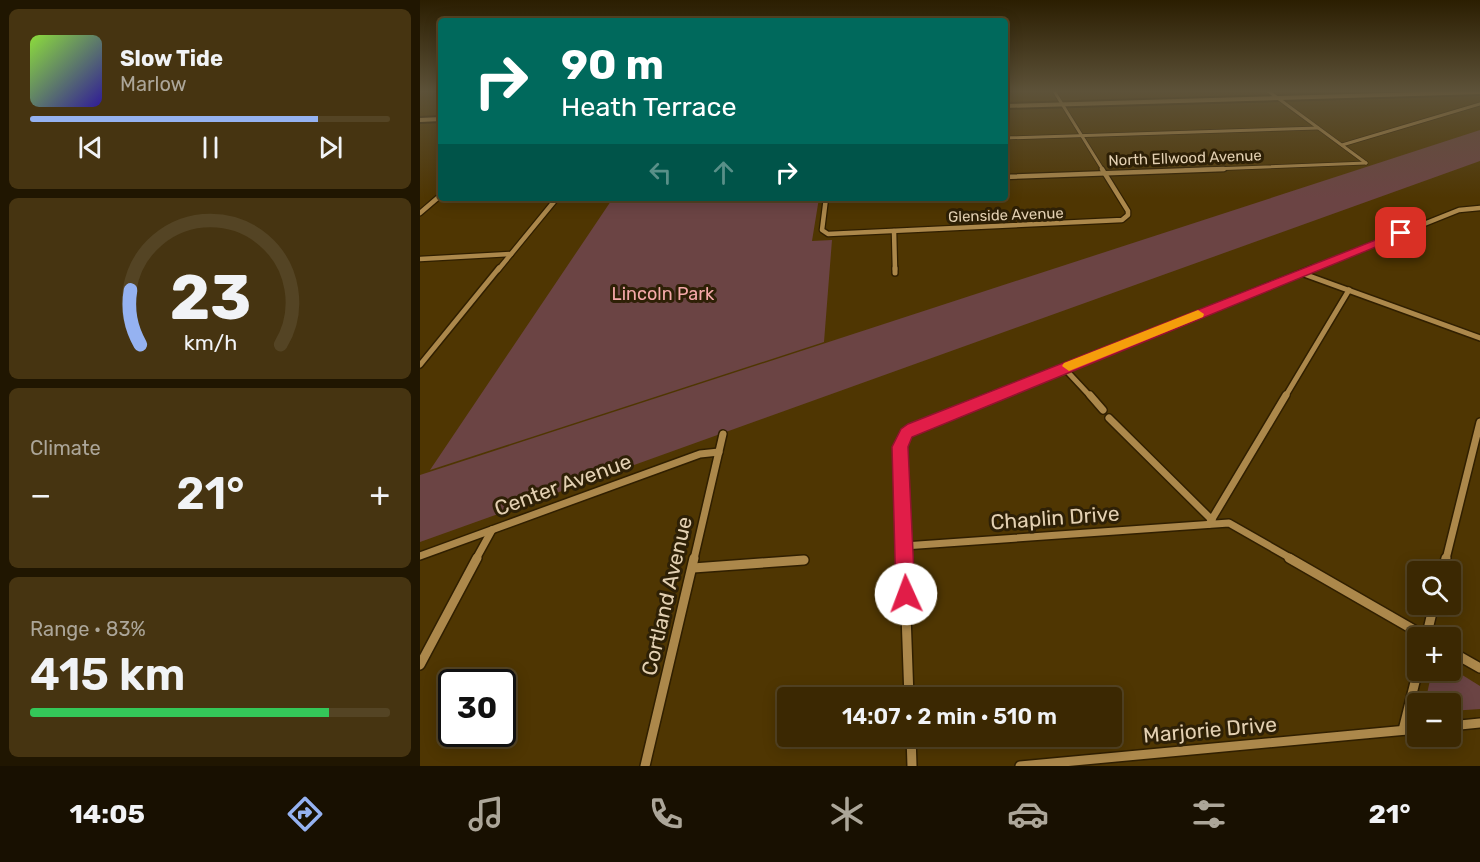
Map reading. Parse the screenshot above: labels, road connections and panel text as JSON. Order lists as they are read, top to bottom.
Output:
{
  "streets": {
    "street": [
      "North Ellwood Avenue",
      "Glenside Avenue",
      "Center Avenue",
      "Chaplin Drive",
      "Cortland Avenue",
      "Marjorie Drive"
    ]
  },
  "crossings": [
    ["North Ellwood Avenue", "Glenside Avenue"],
    ["Center Avenue", "Cortland Avenue"]
  ],
  "parks": ["Lincoln Park"],
  "page": {
    "turn": ["90 m", "Heath Terrace"],
    "song": ["Slow Tide", "Marlow"],
    "tile": [
      "Climate",
      ["Range · 83%", "415 km"]
    ],
    "heat": ["−", "21°", "+"],
    "map_buttons": ["+", "−"],
    "limit": "30",
    "trip": "14:07 · 2 min · 510 m",
    "tabs": ["14:05", "21°"],
    "gauge": ["23", "km/h"]
  }
}
